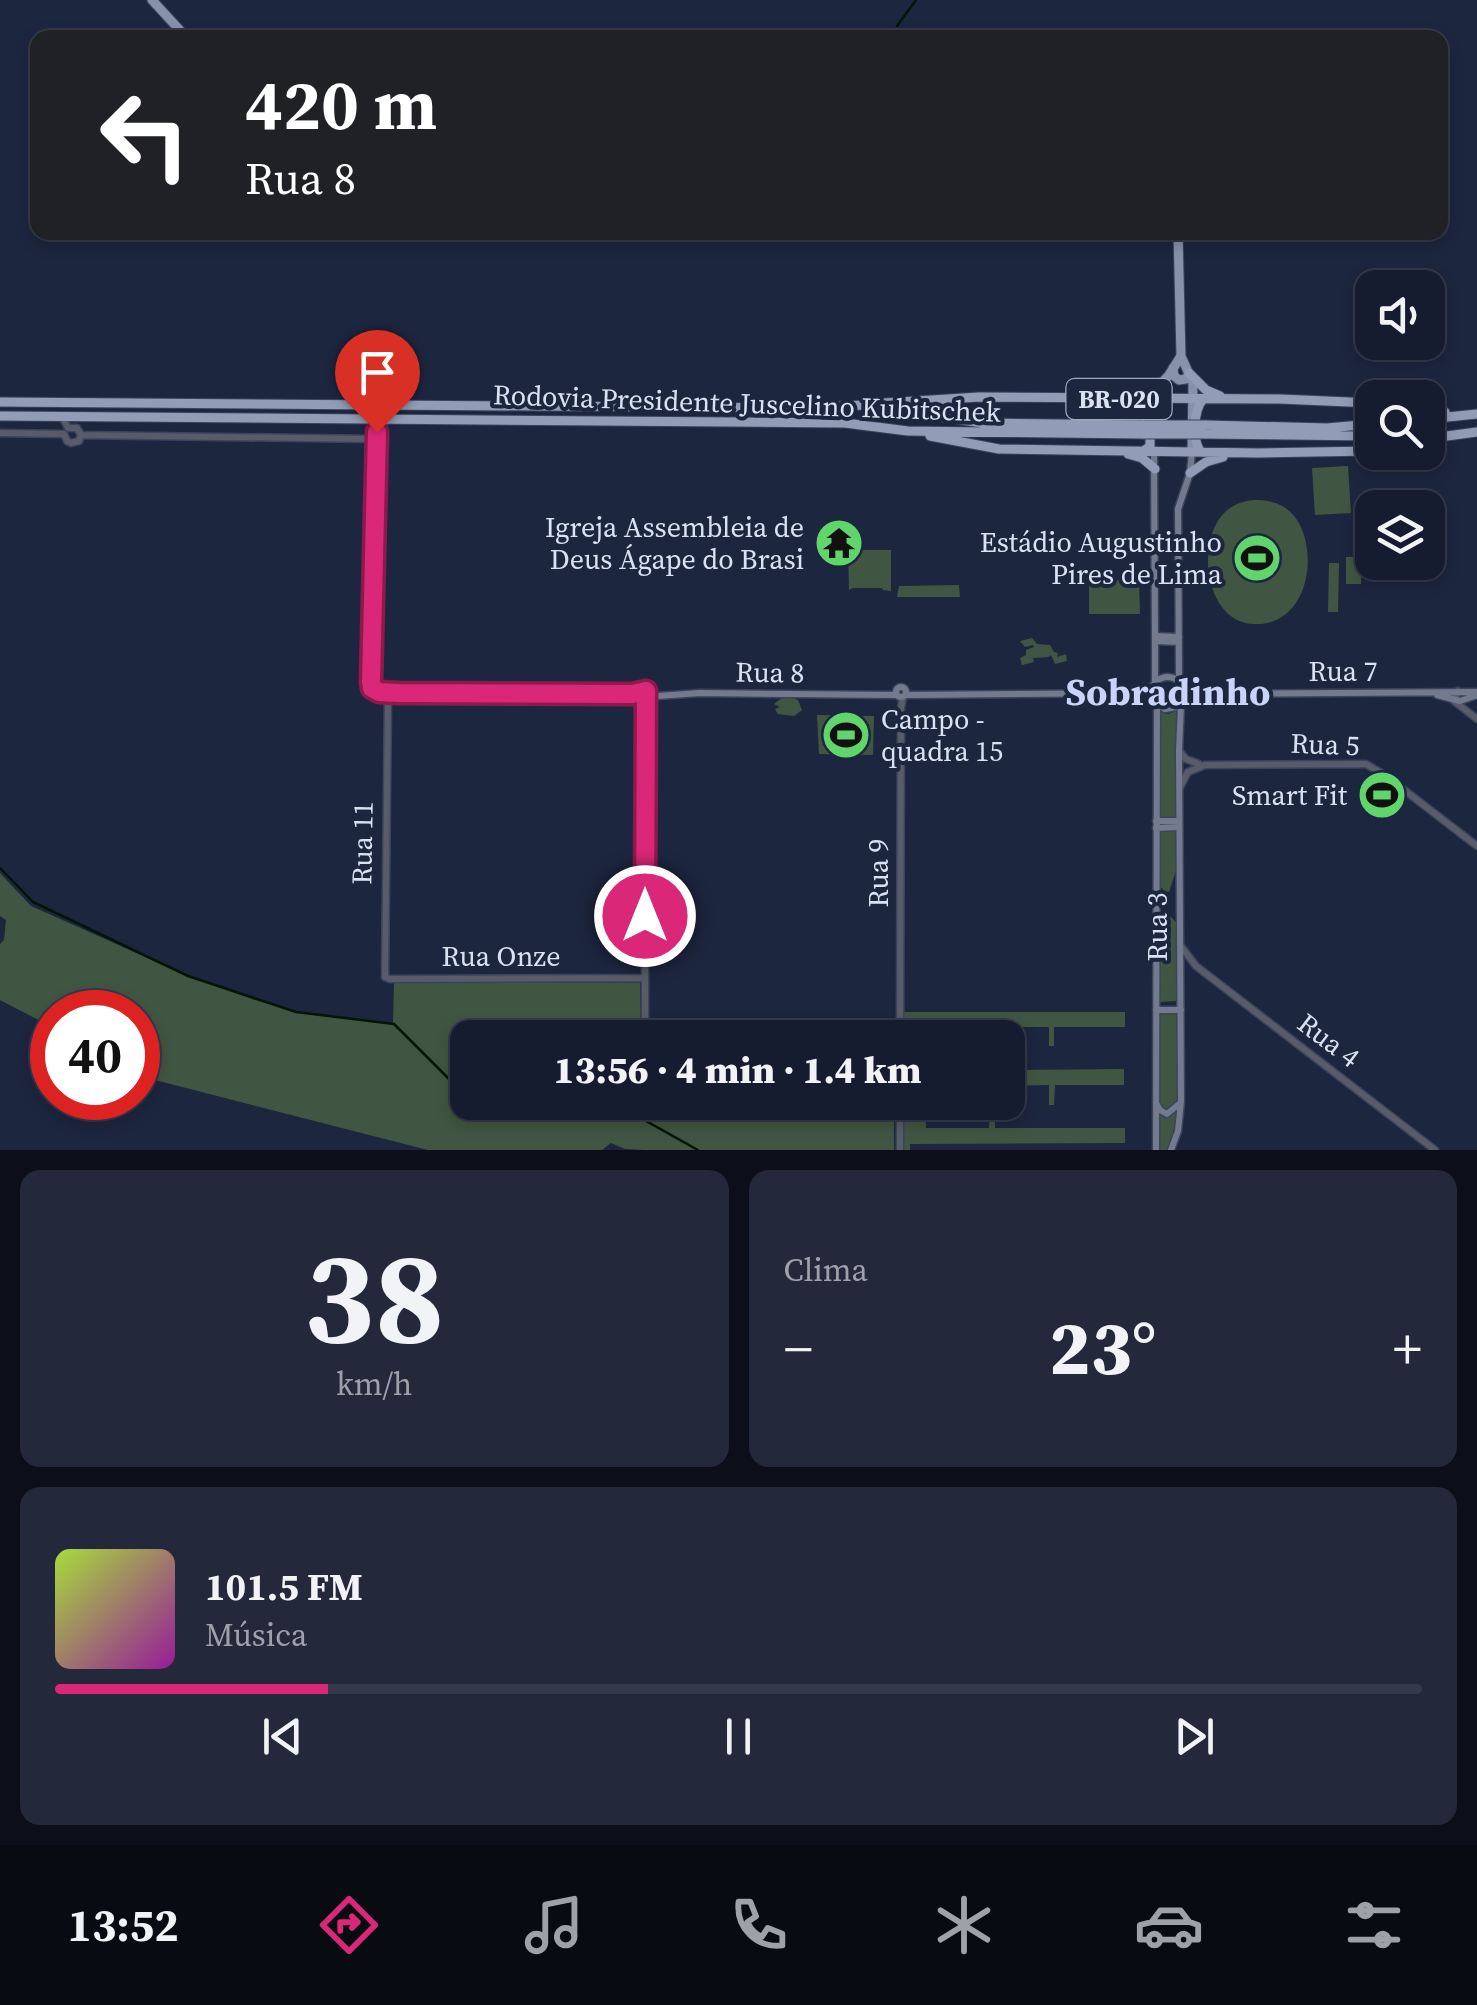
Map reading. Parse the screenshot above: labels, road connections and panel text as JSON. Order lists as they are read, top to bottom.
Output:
{
  "streets": {
    "highway": ["BR-020", "Rodovia Presidente Juscelino Kubitschek"],
    "main road": ["Rua 7", "Rua 8", "Rua 3"],
    "street": [
      "Rua 5",
      "Rua 11",
      "Rua 9",
      "Rua Onze",
      "Rua 4"
    ]
  },
  "crossings": [
    ["BR-020", "Rodovia Presidente Juscelino Kubitschek"],
    ["Rua 8", "Rua 9"],
    ["Rua 11", "Rua Onze"],
    ["Rua 3", "Rua 4"]
  ],
  "districts": ["Sobradinho"],
  "places": {
    "temple": ["Igreja Assembleia de Deus Ágape do Brasi"],
    "sports": ["Estádio Augustinho Pires de Lima", "Campo - quadra 15", "Smart Fit"]
  },
  "page": {
    "turn": ["420 m", "Rua 8"],
    "limit": "40",
    "trip": "13:56 · 4 min · 1.4 km",
    "tile": [
      ["38", "km/h"],
      "Clima"
    ],
    "heat": ["−", "23°", "+"],
    "song": ["101.5 FM", "Música"],
    "tabs": "13:52"
  }
}
